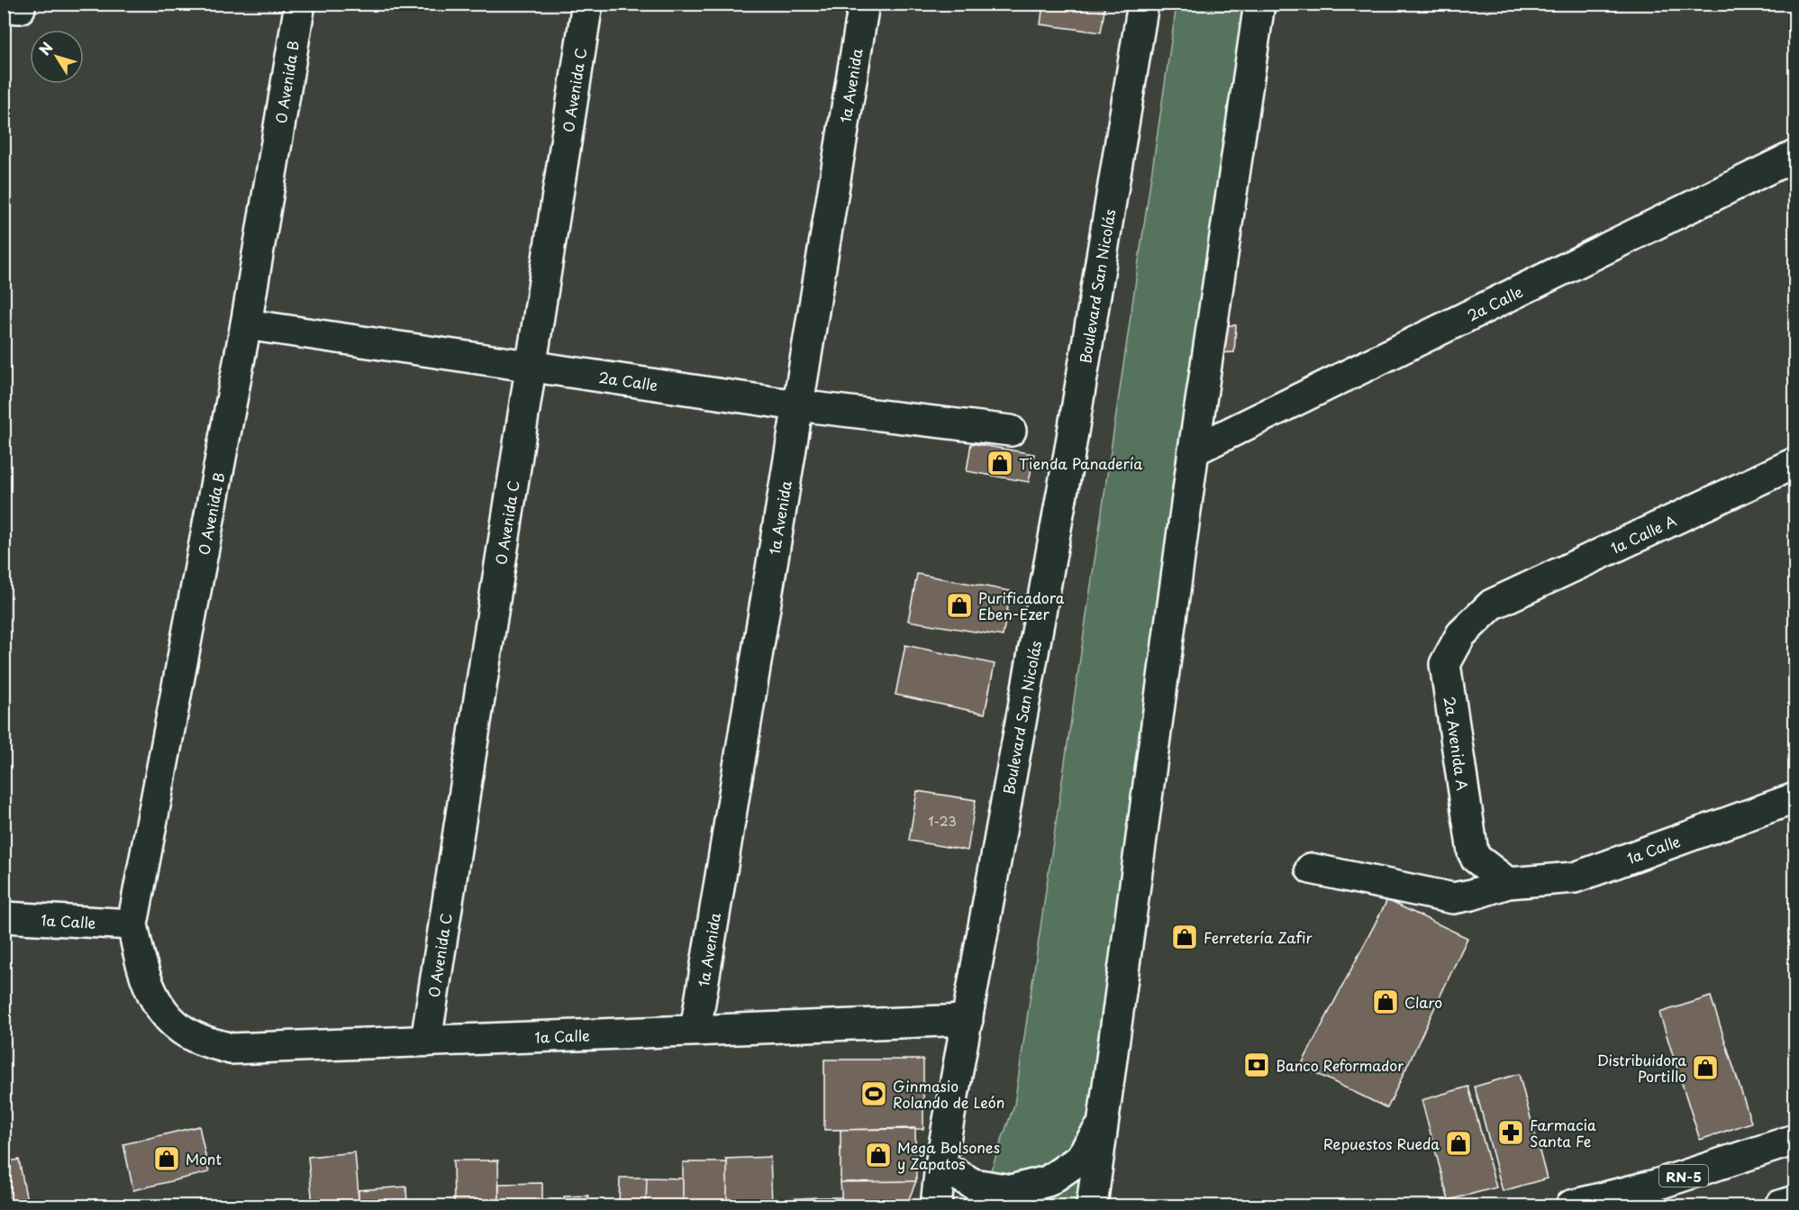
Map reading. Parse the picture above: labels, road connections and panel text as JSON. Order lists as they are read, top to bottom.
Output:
{
  "streets": {
    "street": [
      "0 Avenida B",
      "1a Avenida",
      "0 Avenida C",
      "Boulevard San Nicolás",
      "2a Calle",
      "1a Calle A",
      "2a Avenida A",
      "1a Calle",
      "RN-5"
    ]
  },
  "crossings": [
    ["0 Avenida B", "2a Calle"],
    ["0 Avenida B", "1a Calle"],
    ["1a Avenida", "2a Calle"],
    ["1a Avenida", "1a Calle"],
    ["0 Avenida C", "2a Calle"],
    ["0 Avenida C", "1a Calle"],
    ["Boulevard San Nicolás", "1a Calle"],
    ["1a Calle A", "2a Avenida A"],
    ["2a Avenida A", "1a Calle"]
  ],
  "places": {
    "shop": [
      "Tienda Panadería",
      "Purificadora Eben-Ezer",
      "Ferretería Zafir",
      "Claro",
      "Distribuidora Portillo",
      "Repuestos Rueda",
      "Mega Bolsones y Zapatos",
      "Mont"
    ],
    "bank": ["Banco Reformador"],
    "sports": ["Ginmasio Rolando de León"],
    "pharmacy": ["Farmacia Santa Fe"]
  },
  "house_numbers": ["1-23"],
  "north": "top left"
}
